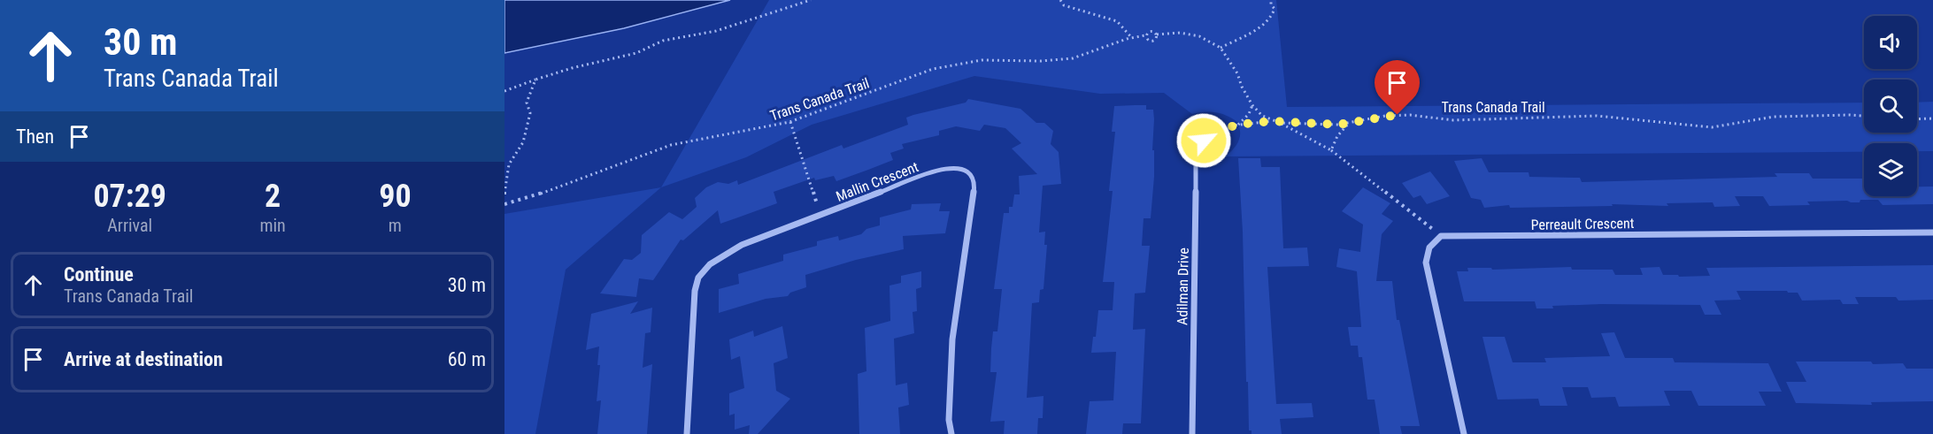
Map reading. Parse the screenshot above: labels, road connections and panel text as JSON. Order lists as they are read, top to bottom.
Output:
{
  "streets": {
    "street": ["Mallin Crescent", "Perreault Crescent", "Adilman Drive"],
    "path": ["Trans Canada Trail"]
  },
  "page": {
    "turn": ["30 m", "Trans Canada Trail"],
    "then": "Then",
    "eta": [
      "07:29",
      "Arrival",
      "2",
      "min",
      "90",
      "m"
    ],
    "list": [
      {
        "name": "Continue",
        "note": "Trans Canada Trail",
        "value": "30 m"
      },
      {
        "name": "Arrive at destination",
        "value": "60 m"
      }
    ]
  }
}
